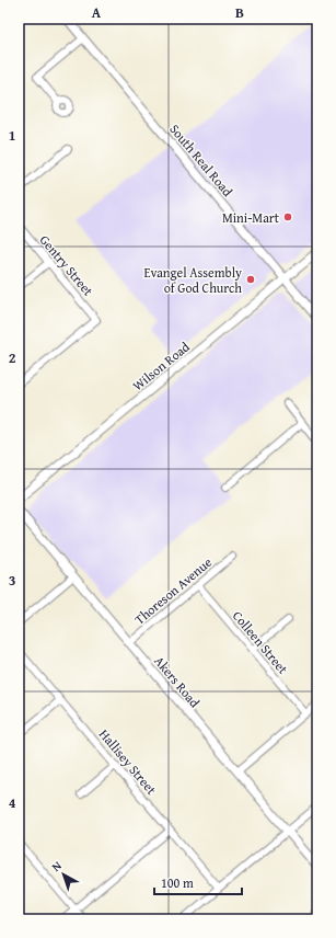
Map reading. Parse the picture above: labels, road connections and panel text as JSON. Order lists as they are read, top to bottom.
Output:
{
  "streets": {
    "street": [
      "South Real Road",
      "Gentry Street",
      "Wilson Road",
      "Thoreson Avenue",
      "Colleen Street",
      "Akers Road",
      "Hallisey Street"
    ]
  },
  "crossings": [
    ["South Real Road", "Wilson Road"],
    ["Thoreson Avenue", "Colleen Street"],
    ["Thoreson Avenue", "Akers Road"]
  ],
  "places": ["Mini-Mart", "Evangel Assembly of God Church"],
  "scale_bar": "100 m",
  "north": "top left",
  "grid": {
    "columns": ["A", "B"],
    "rows": [
      "1",
      "2",
      "3",
      "4"
    ]
  }
}
